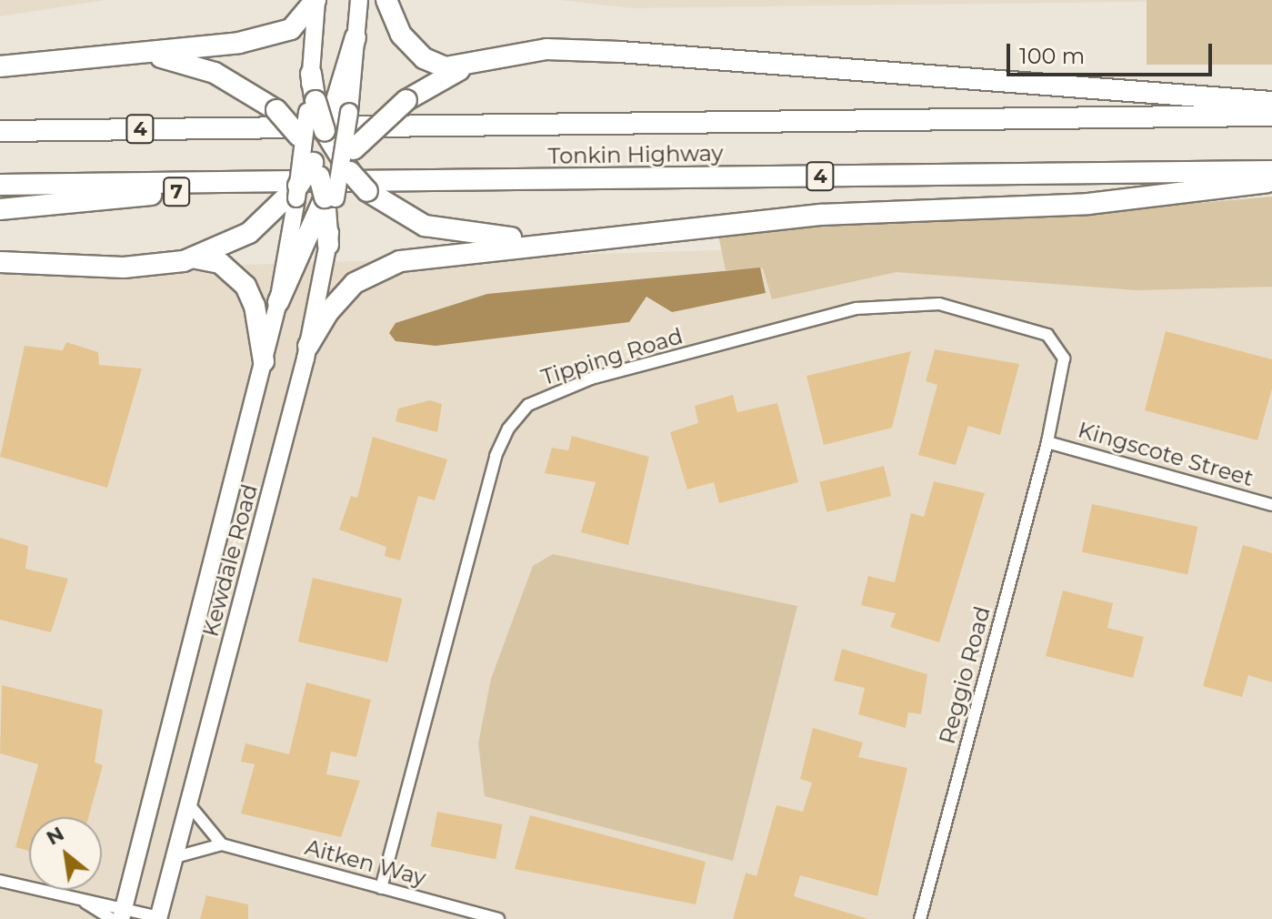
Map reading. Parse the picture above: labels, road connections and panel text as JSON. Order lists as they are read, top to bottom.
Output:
{
  "streets": {
    "highway": ["4", "Tonkin Highway", "7"],
    "main road": ["Kewdale Road"],
    "street": [
      "Tipping Road",
      "Kingscote Street",
      "Reggio Road",
      "Aitken Way"
    ]
  },
  "crossings": [
    ["Tonkin Highway", "7"],
    ["Tipping Road", "Kingscote Street"],
    ["Tipping Road", "Reggio Road"],
    ["Tipping Road", "Aitken Way"],
    ["Kingscote Street", "Reggio Road"]
  ],
  "scale_bar": "100 m",
  "north": "top left"
}
